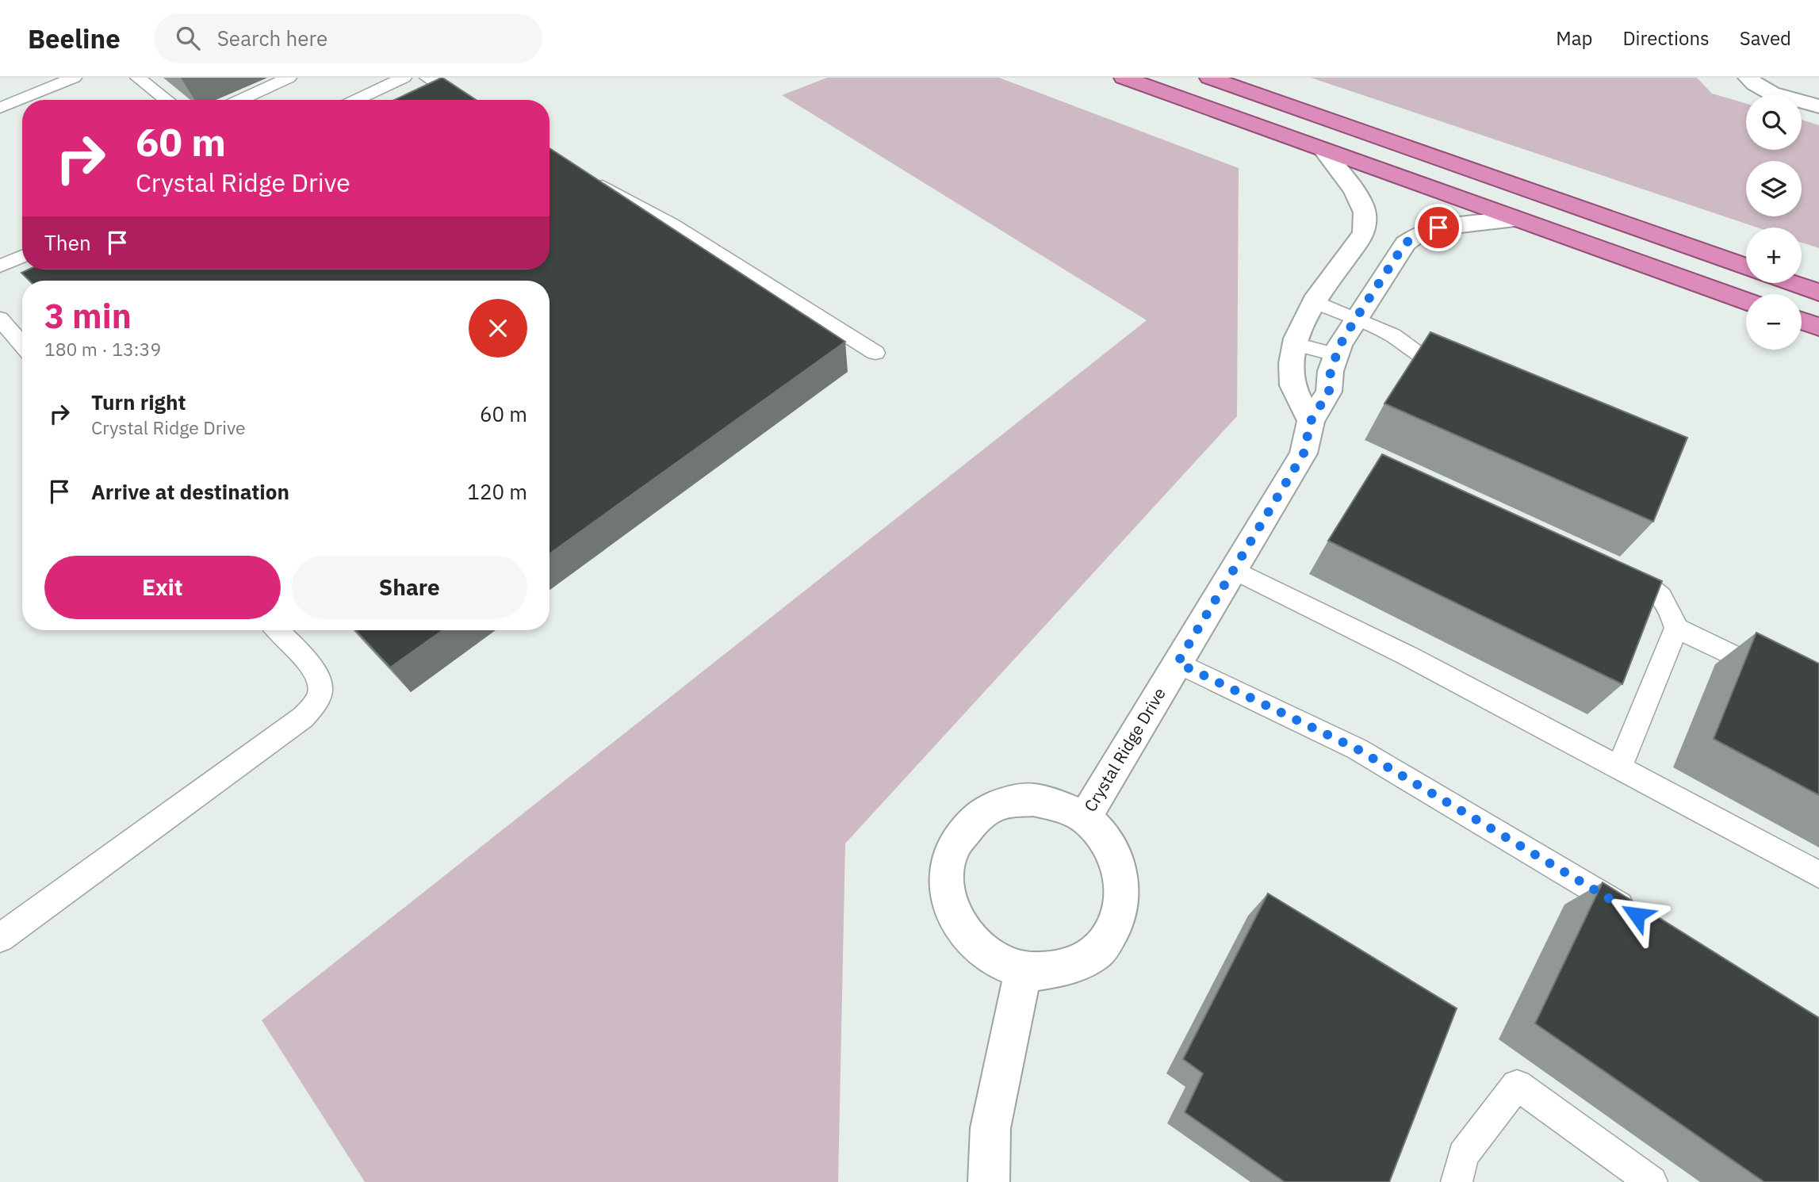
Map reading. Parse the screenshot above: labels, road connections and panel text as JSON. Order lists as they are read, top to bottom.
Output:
{
  "streets": {
    "street": ["Crystal Ridge Drive"]
  },
  "page": {
    "header": "Beeline",
    "search": "Search here",
    "nav": ["Map", "Directions", "Saved"],
    "map_buttons": ["+", "−"],
    "turn": ["60 m", "Crystal Ridge Drive"],
    "then": "Then",
    "heading": ["3 min", "180 m · 13:39"],
    "list": [
      {
        "name": "Turn right",
        "note": "Crystal Ridge Drive",
        "value": "60 m"
      },
      {
        "name": "Arrive at destination",
        "value": "120 m"
      }
    ],
    "buttons": ["Exit", "Share"]
  }
}
